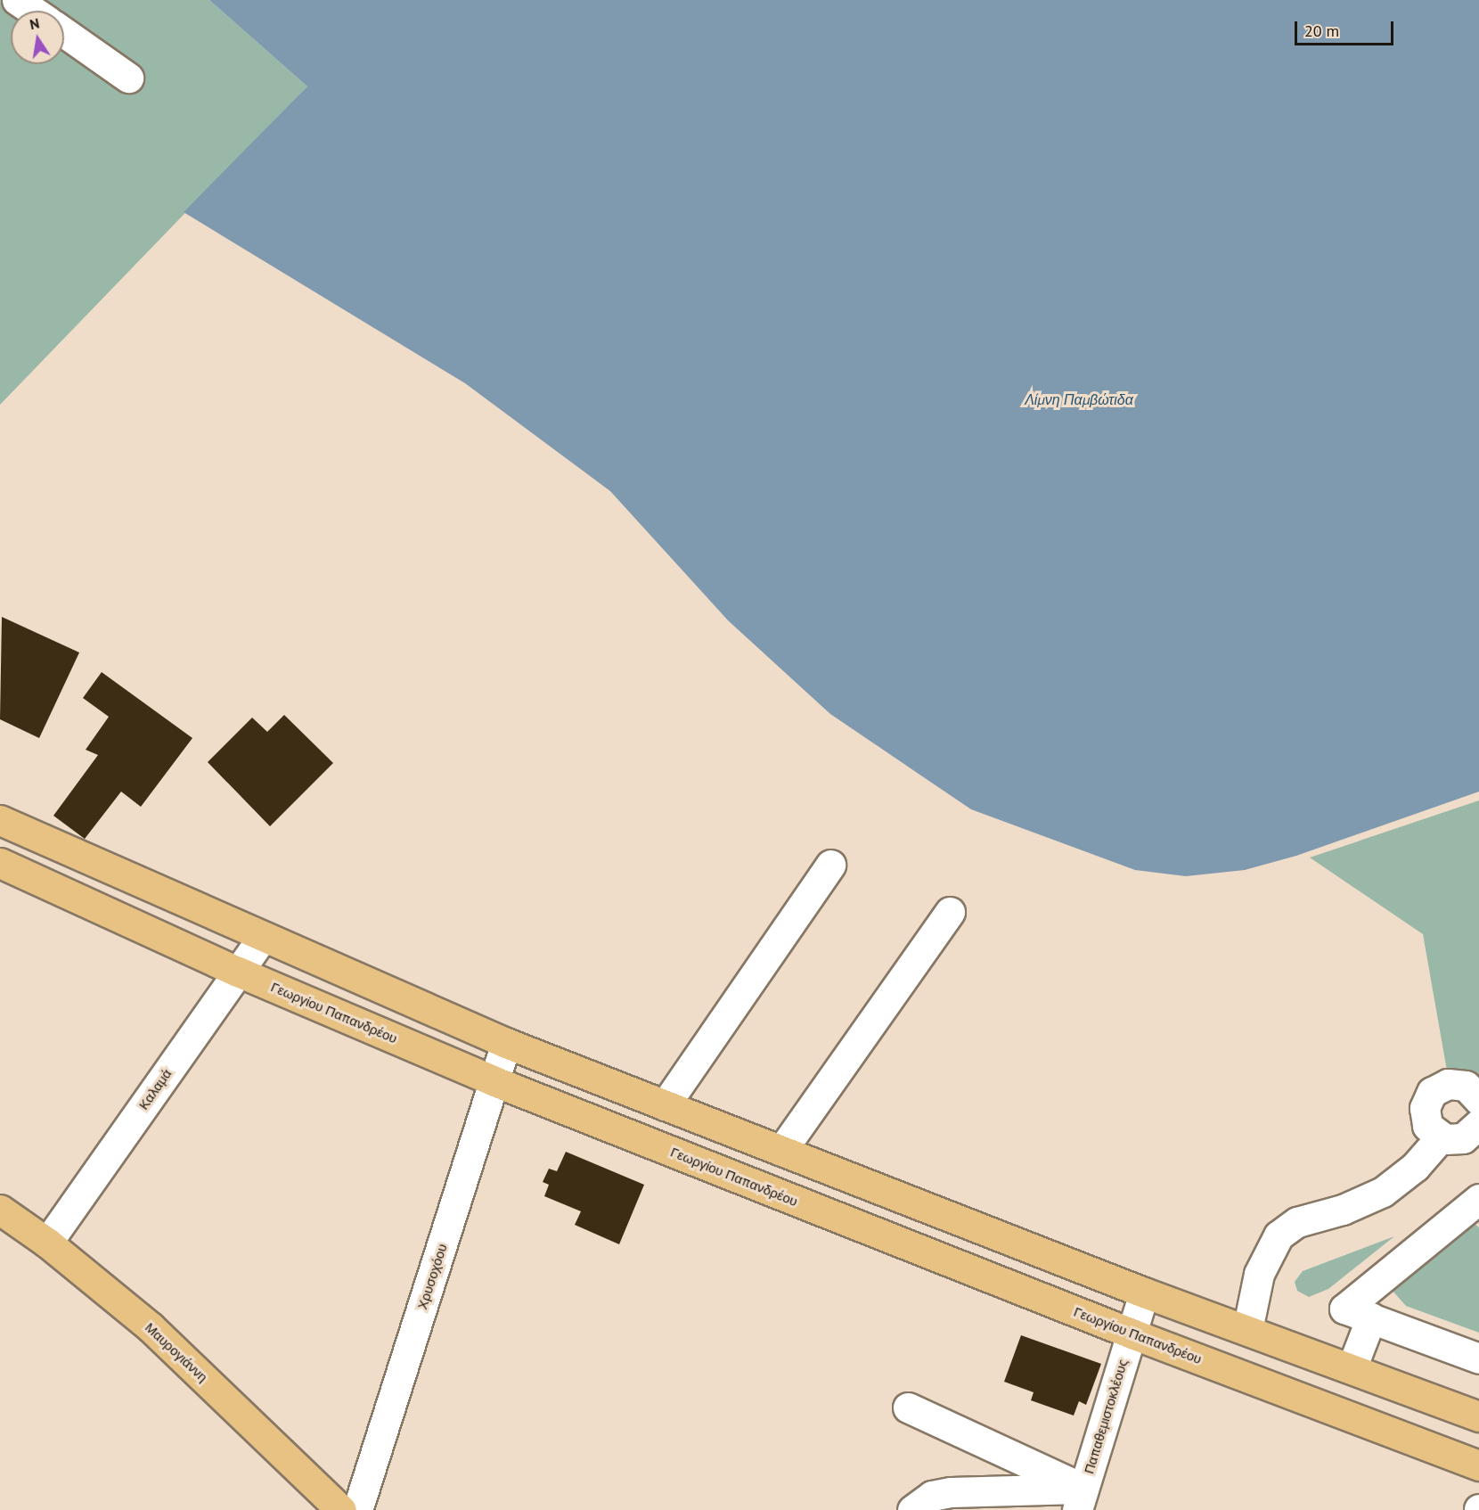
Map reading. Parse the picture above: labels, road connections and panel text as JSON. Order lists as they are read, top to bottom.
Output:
{
  "streets": {
    "main road": ["Γεωργίου Παπανδρέου", "Μαυρογιάννη"],
    "street": ["Καλαμά", "Χρυσοχόου", "Παπαθεμιστοκλέους"]
  },
  "crossings": [
    ["Γεωργίου Παπανδρέου", "Καλαμά"],
    ["Γεωργίου Παπανδρέου", "Χρυσοχόου"],
    ["Γεωργίου Παπανδρέου", "Παπαθεμιστοκλέους"],
    ["Καλαμά", "Μαυρογιάννη"]
  ],
  "water": ["Λίμνη Παμβώτιδα"],
  "scale_bar": "20 m",
  "north": "top"
}
